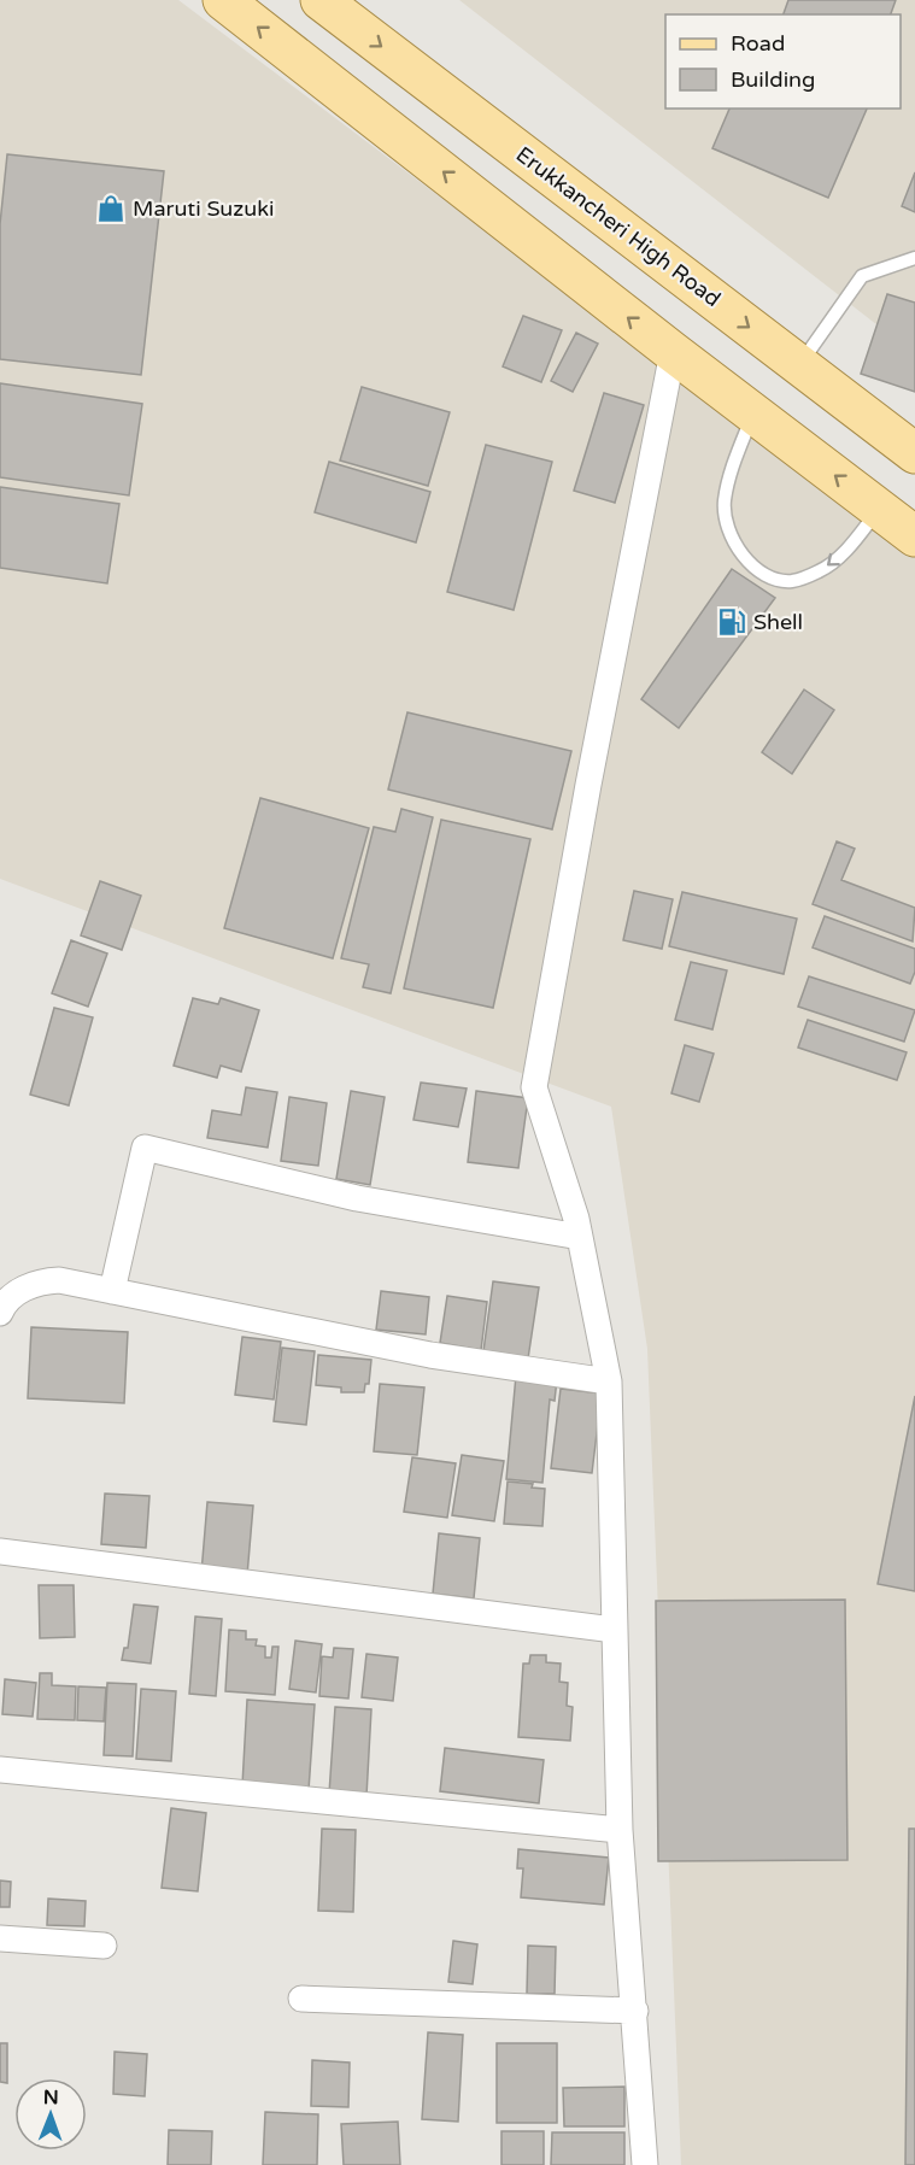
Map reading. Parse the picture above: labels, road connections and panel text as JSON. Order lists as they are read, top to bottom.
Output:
{
  "streets": {
    "main road": ["Erukkancheri High Road"]
  },
  "places": {
    "shop": ["Maruti Suzuki"],
    "fuel station": ["Shell"]
  },
  "legend": ["Road", "Building"],
  "north": "top"
}
